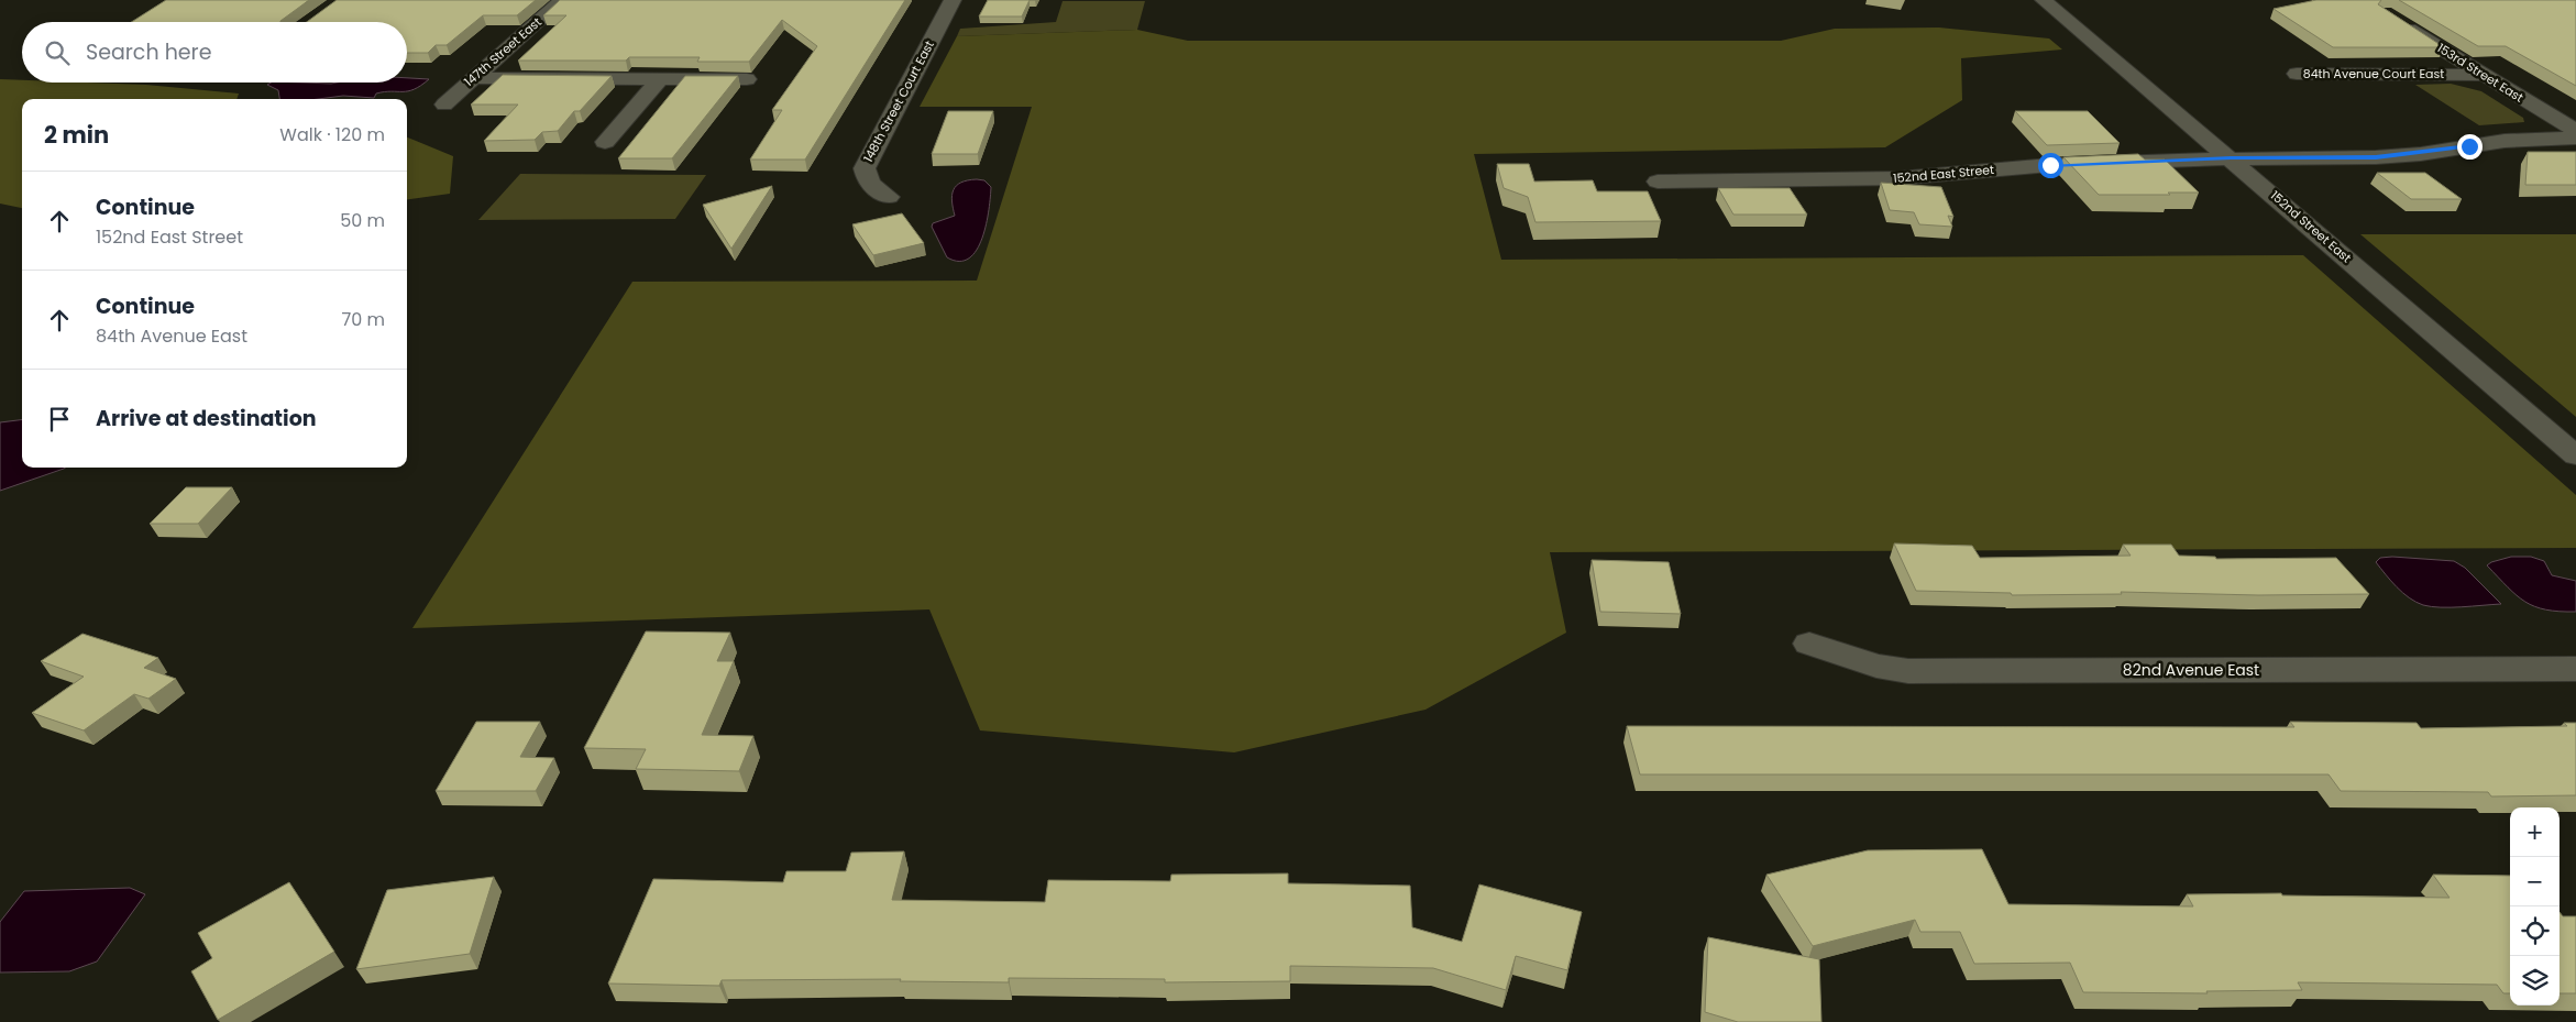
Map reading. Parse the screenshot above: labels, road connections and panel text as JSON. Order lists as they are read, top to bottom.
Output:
{
  "streets": {
    "street": [
      "147th Street East",
      "153rd Street East",
      "84th Avenue Court East",
      "148th Street Court East",
      "152nd East Street",
      "152nd Street East",
      "82nd Avenue East"
    ]
  },
  "crossings": [
    ["153rd Street East", "84th Avenue Court East"],
    ["152nd East Street", "152nd Street East"]
  ],
  "page": {
    "search": "Search here",
    "heading": ["2 min", "Walk · 120 m"],
    "list": [
      ["Continue", "152nd East Street", "50 m"],
      ["Continue", "84th Avenue East", "70 m"],
      "Arrive at destination"
    ],
    "map_buttons": ["+", "−"]
  }
}
